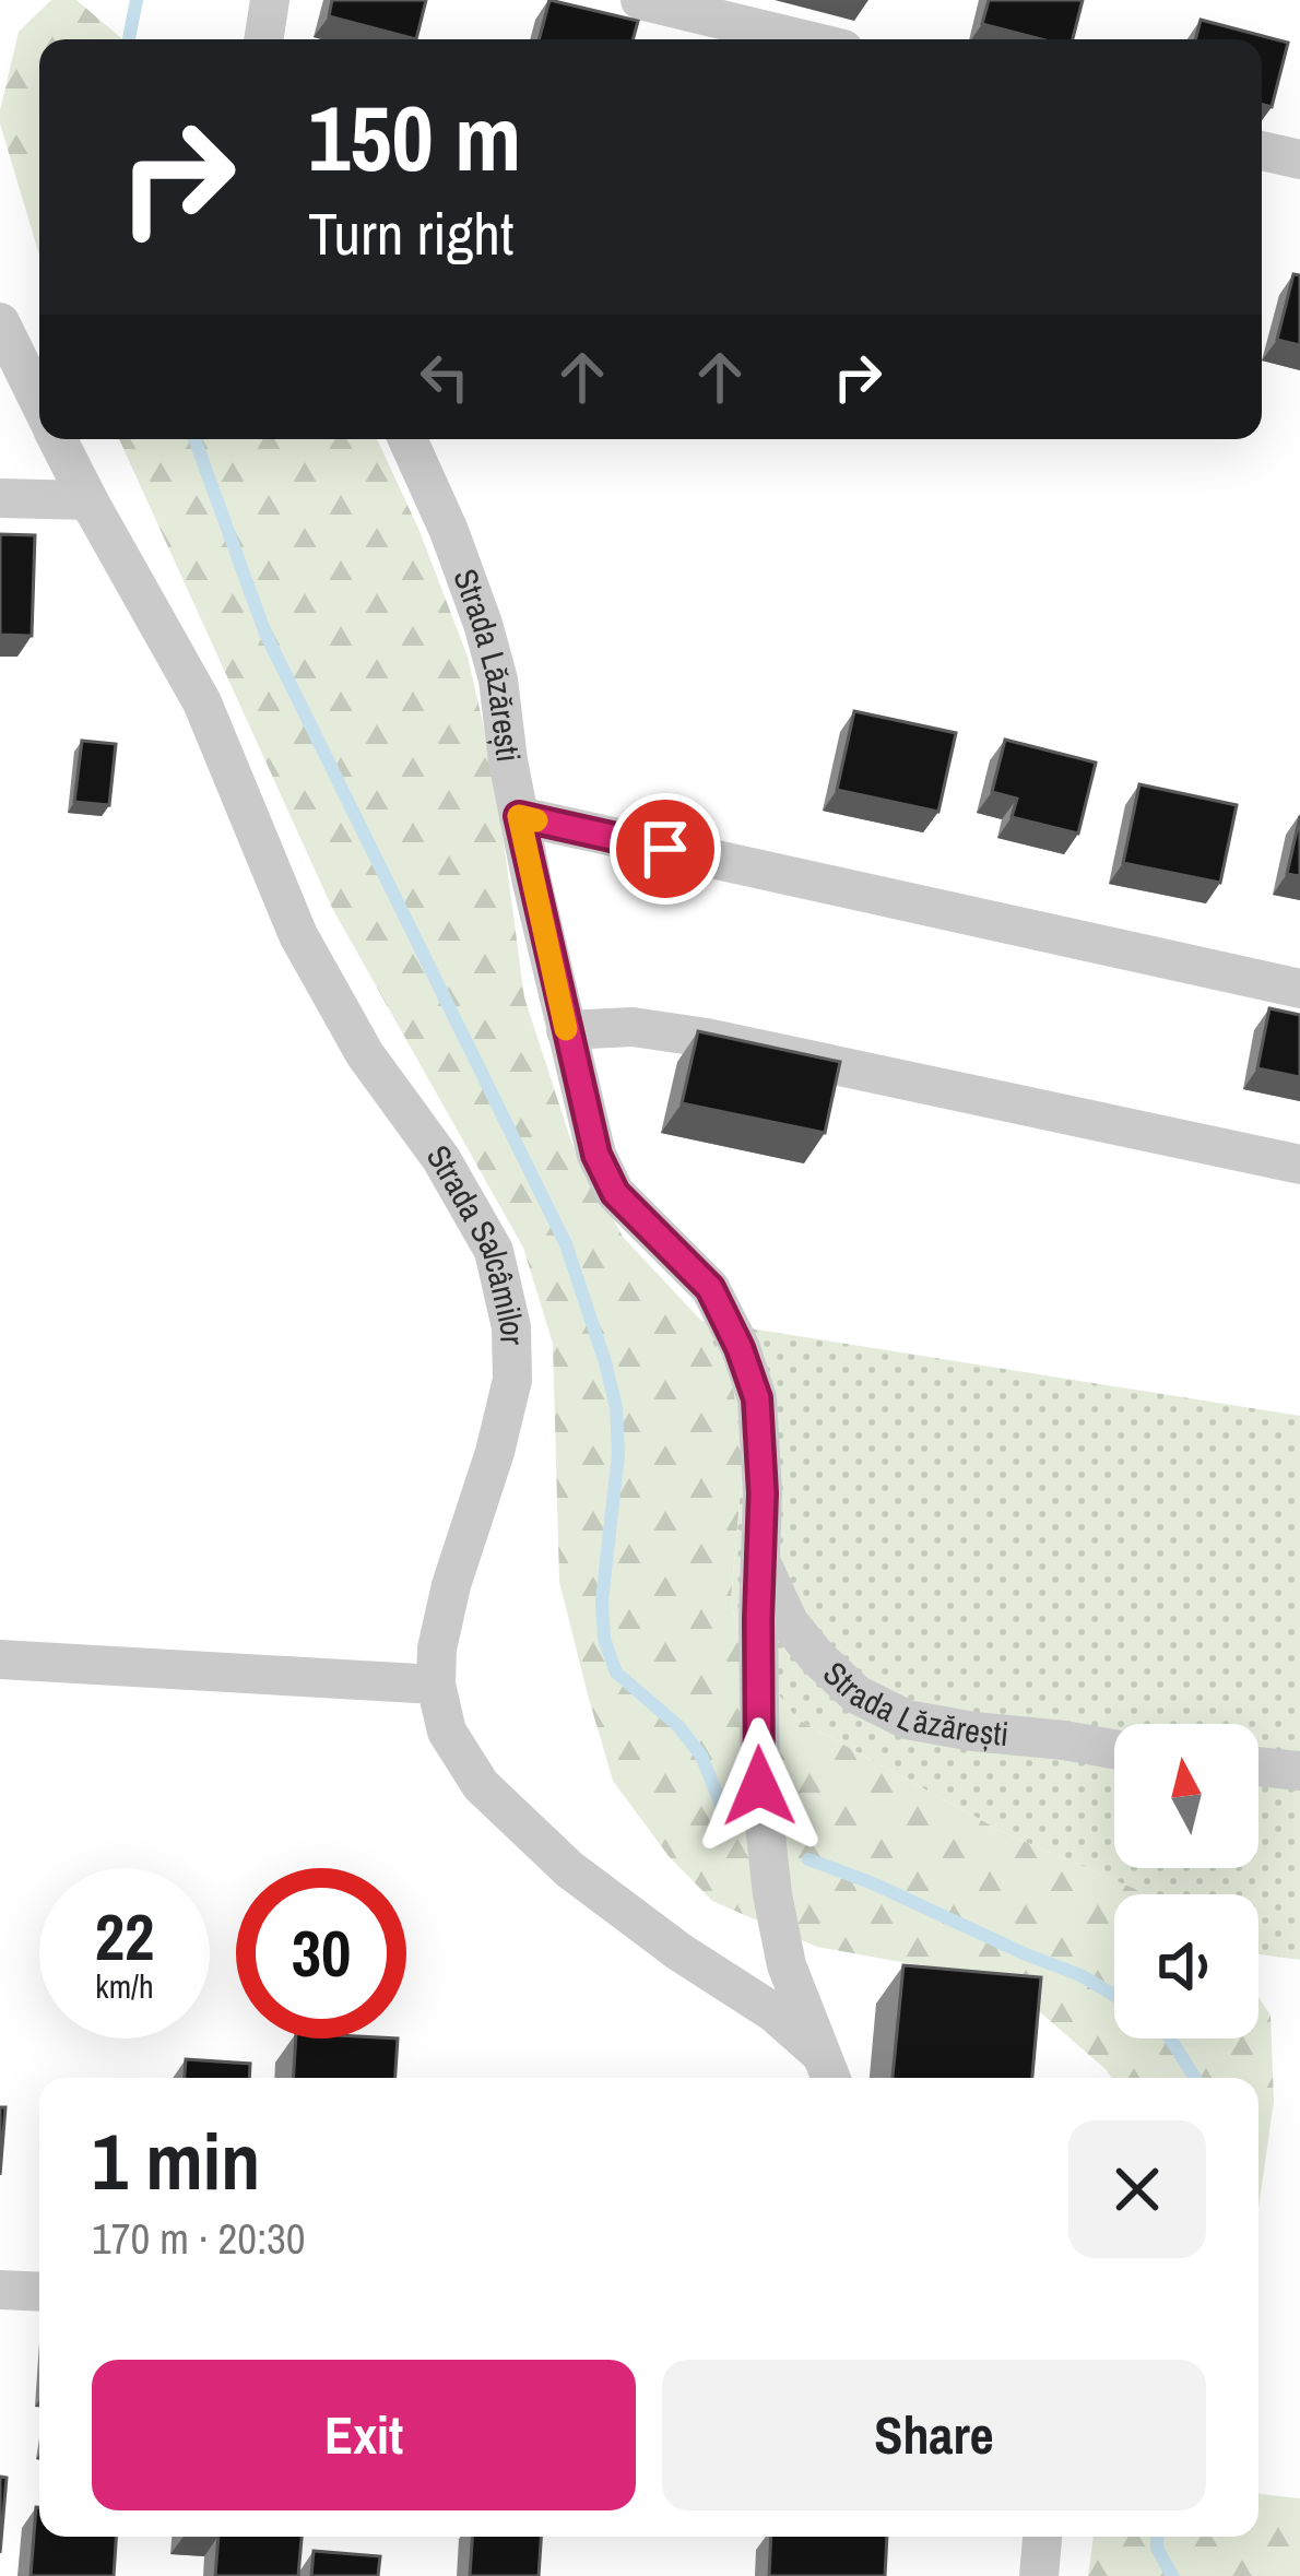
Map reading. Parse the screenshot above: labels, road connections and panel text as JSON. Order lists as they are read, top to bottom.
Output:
{
  "streets": {
    "street": ["Strada Lăzărești", "Strada Salcâmilor"]
  },
  "crossings": [
    ["Strada Lăzărești", "Strada Salcâmilor"]
  ],
  "north": "top",
  "page": {
    "turn": ["150 m", "Turn right"],
    "speed": "22 km/h",
    "limit": "30",
    "heading": ["1 min", "170 m · 20:30"],
    "buttons": ["Exit", "Share"]
  }
}
